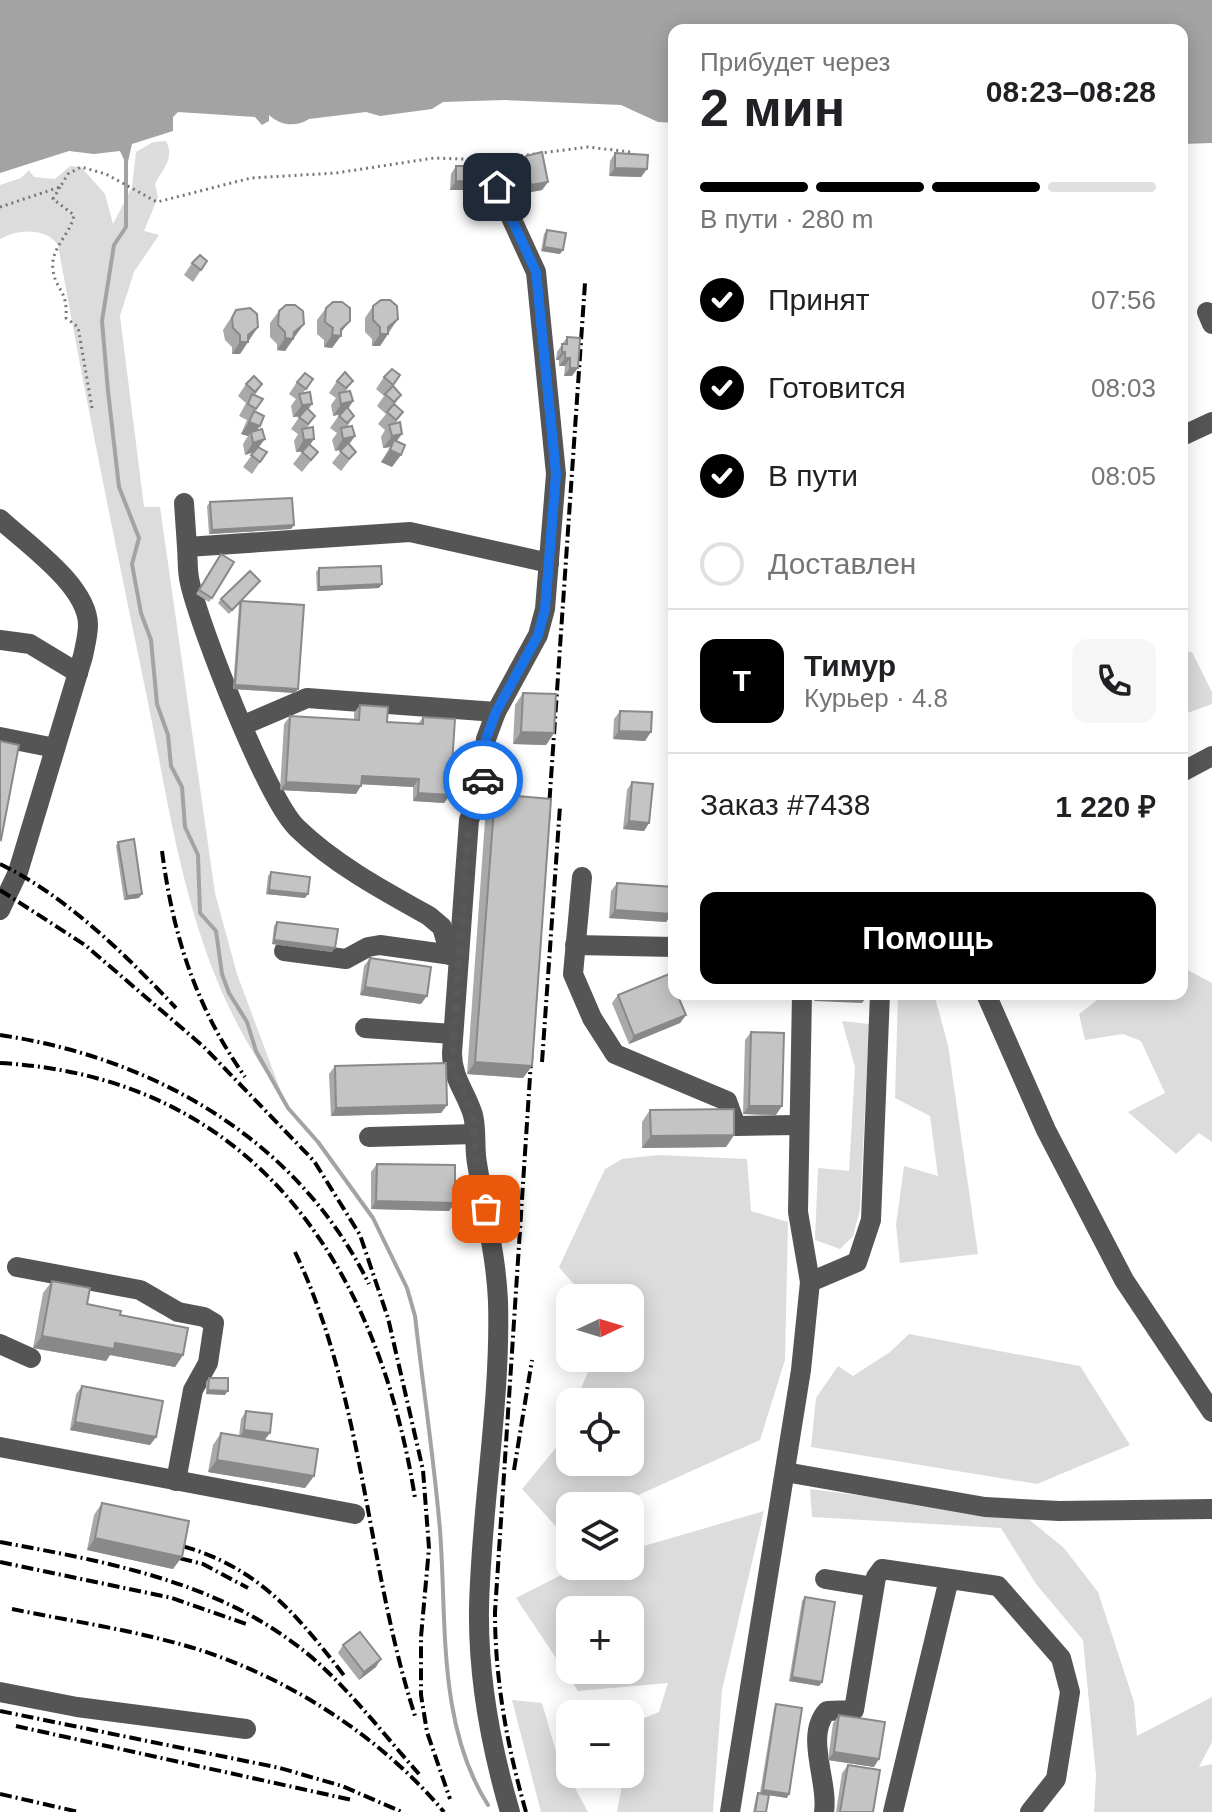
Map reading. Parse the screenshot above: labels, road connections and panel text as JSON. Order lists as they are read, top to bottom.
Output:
{
  "north": "right",
  "page": {
    "heading": ["2 мин", "Прибудет через", "08:23–08:28"],
    "panel": [
      "Тимур",
      "Курьер · 4.8",
      "Заказ #7438",
      "1 220 ₽"
    ],
    "bar": "В пути · 280 m",
    "list": [
      ["Принят", "07:56"],
      ["Готовится", "08:03"],
      ["В пути", "08:05"],
      "Доставлен"
    ],
    "round": "Т",
    "buttons": "Помощь",
    "map_buttons": ["+", "−"]
  }
}
